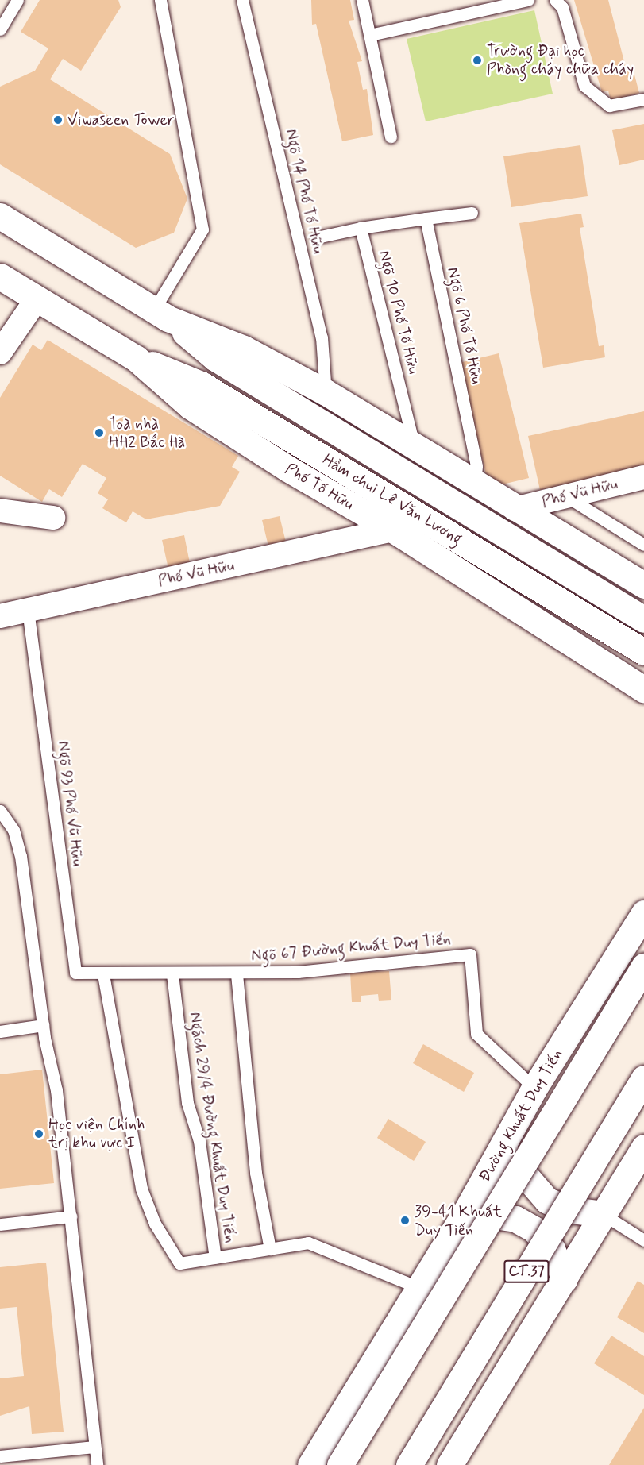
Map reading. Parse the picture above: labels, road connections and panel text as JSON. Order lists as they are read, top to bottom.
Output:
{
  "streets": {
    "main road": [
      "Phố Tố Hữu",
      "Hầm chui Lê Văn Lương",
      "Đường Khuất Duy Tiến",
      "CT.37"
    ],
    "street": ["Phố Vũ Hữu"],
    "lane": [
      "Ngõ 14 Phố Tố Hữu",
      "Ngõ 10 Phố Tố Hữu",
      "Ngõ 6 Phố Tố Hữu",
      "Ngõ 93 Phố Vũ Hữu",
      "Ngõ 67 Đường Khuất Duy Tiến",
      "Ngách 29/4 Đường Khuất Duy Tiến"
    ]
  },
  "crossings": [
    ["Phố Tố Hữu", "Phố Vũ Hữu"],
    ["Phố Tố Hữu", "Hầm chui Lê Văn Lương"],
    ["Phố Vũ Hữu", "Ngõ 93 Phố Vũ Hữu"],
    ["Ngõ 93 Phố Vũ Hữu", "Ngõ 67 Đường Khuất Duy Tiến"],
    ["Ngõ 67 Đường Khuất Duy Tiến", "Đường Khuất Duy Tiến"],
    ["Ngõ 67 Đường Khuất Duy Tiến", "Ngách 29/4 Đường Khuất Duy Tiến"]
  ],
  "places": [
    "Trường Đại học Phòng cháy chữa cháy",
    "Viwaseen Tower",
    "Toà nhà HH2 Bắc Hà",
    "Học viện Chính trị khu vực I",
    "39-41 Khuất Duy Tiến"
  ]
}
